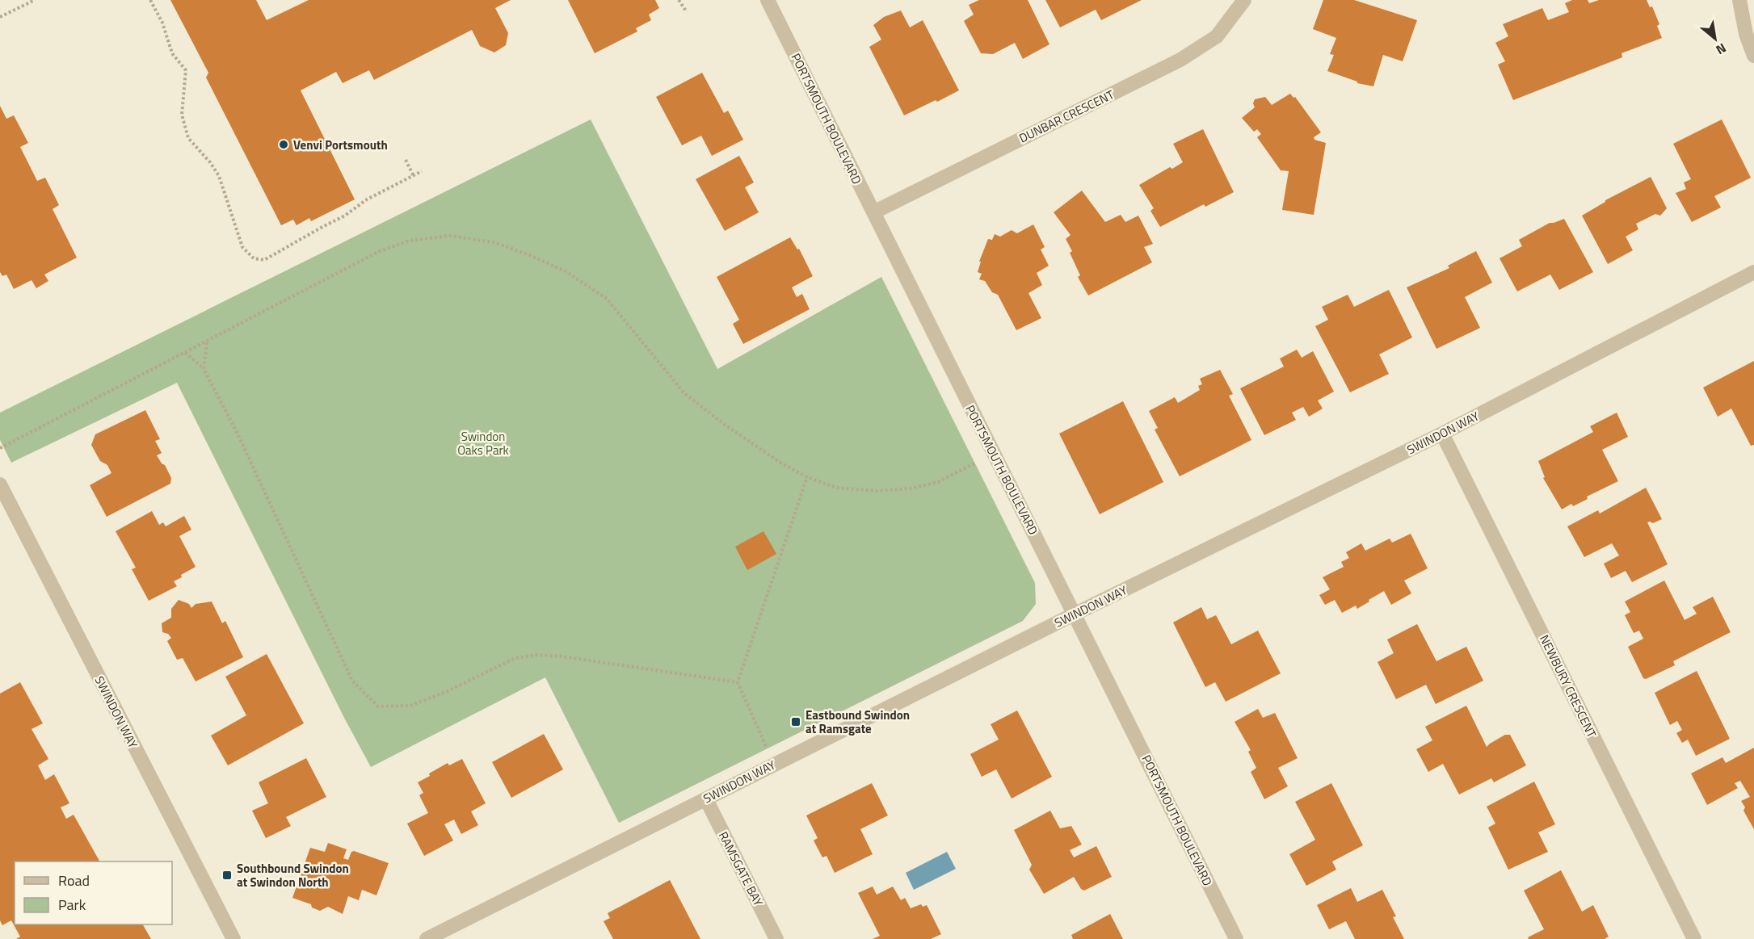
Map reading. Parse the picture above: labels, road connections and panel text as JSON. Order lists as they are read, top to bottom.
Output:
{
  "streets": {
    "street": [
      "DUNBAR CRESCENT",
      "PORTSMOUTH BOULEVARD",
      "SWINDON WAY",
      "NEWBURY CRESCENT",
      "RAMSGATE BAY"
    ]
  },
  "crossings": [
    ["DUNBAR CRESCENT", "PORTSMOUTH BOULEVARD"],
    ["PORTSMOUTH BOULEVARD", "SWINDON WAY"],
    ["SWINDON WAY", "NEWBURY CRESCENT"],
    ["SWINDON WAY", "RAMSGATE BAY"]
  ],
  "parks": ["Swindon Oaks Park"],
  "places": {
    "other": ["Venvi Portsmouth"],
    "transit": ["Eastbound Swindon at Ramsgate", "Southbound Swindon at Swindon North"]
  },
  "legend": ["Road", "Park"],
  "north": "bottom right"
}
